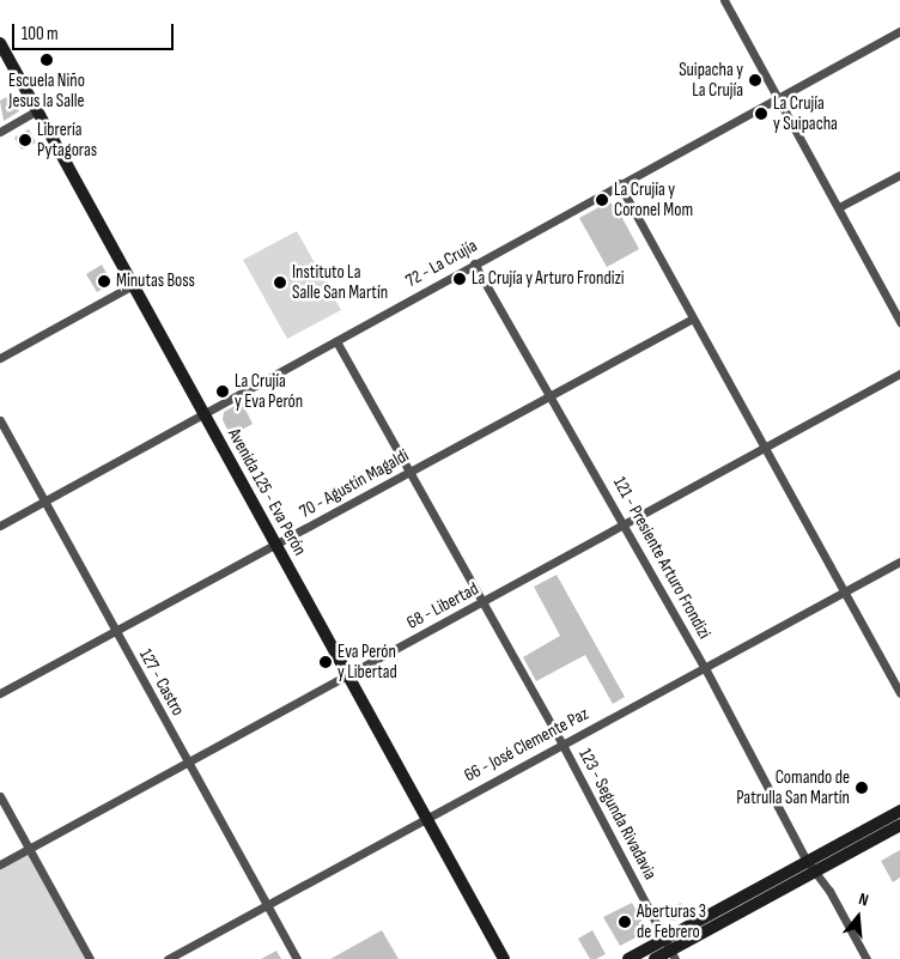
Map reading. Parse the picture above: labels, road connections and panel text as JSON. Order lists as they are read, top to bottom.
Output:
{
  "streets": {
    "main road": ["Avenida 125 - Eva Perón"],
    "street": [
      "72 - La Crujía",
      "70 - Agustín Magaldi",
      "121 - Presiente Arturo Frondizi",
      "68 - Libertad",
      "127 - Castro",
      "66 - José Clemente Paz",
      "123 - Segunda Rivadavia"
    ]
  },
  "crossings": [
    ["72 - La Crujía", "Avenida 125 - Eva Perón"],
    ["72 - La Crujía", "121 - Presiente Arturo Frondizi"],
    ["72 - La Crujía", "127 - Castro"],
    ["72 - La Crujía", "123 - Segunda Rivadavia"],
    ["70 - Agustín Magaldi", "Avenida 125 - Eva Perón"],
    ["70 - Agustín Magaldi", "121 - Presiente Arturo Frondizi"],
    ["70 - Agustín Magaldi", "127 - Castro"],
    ["70 - Agustín Magaldi", "123 - Segunda Rivadavia"],
    ["Avenida 125 - Eva Perón", "68 - Libertad"],
    ["Avenida 125 - Eva Perón", "66 - José Clemente Paz"],
    ["121 - Presiente Arturo Frondizi", "68 - Libertad"],
    ["121 - Presiente Arturo Frondizi", "66 - José Clemente Paz"],
    ["68 - Libertad", "127 - Castro"],
    ["68 - Libertad", "123 - Segunda Rivadavia"],
    ["127 - Castro", "66 - José Clemente Paz"],
    ["66 - José Clemente Paz", "123 - Segunda Rivadavia"]
  ],
  "places": [
    "Escuela Niño Jesus la Salle",
    "Suipacha y La Crujía",
    "La Crujía y Suipacha",
    "Librería Pytagoras",
    "La Crujía y Coronel Mom",
    "La Crujía y Arturo Frondizi",
    "Minutas Boss",
    "Instituto La Salle San Martín",
    "La Crujía y Eva Perón",
    "Eva Perón y Libertad",
    "Comando de Patrulla San Martín",
    "Aberturas 3 de Febrero"
  ],
  "scale_bar": "100 m",
  "north": "top"
}
